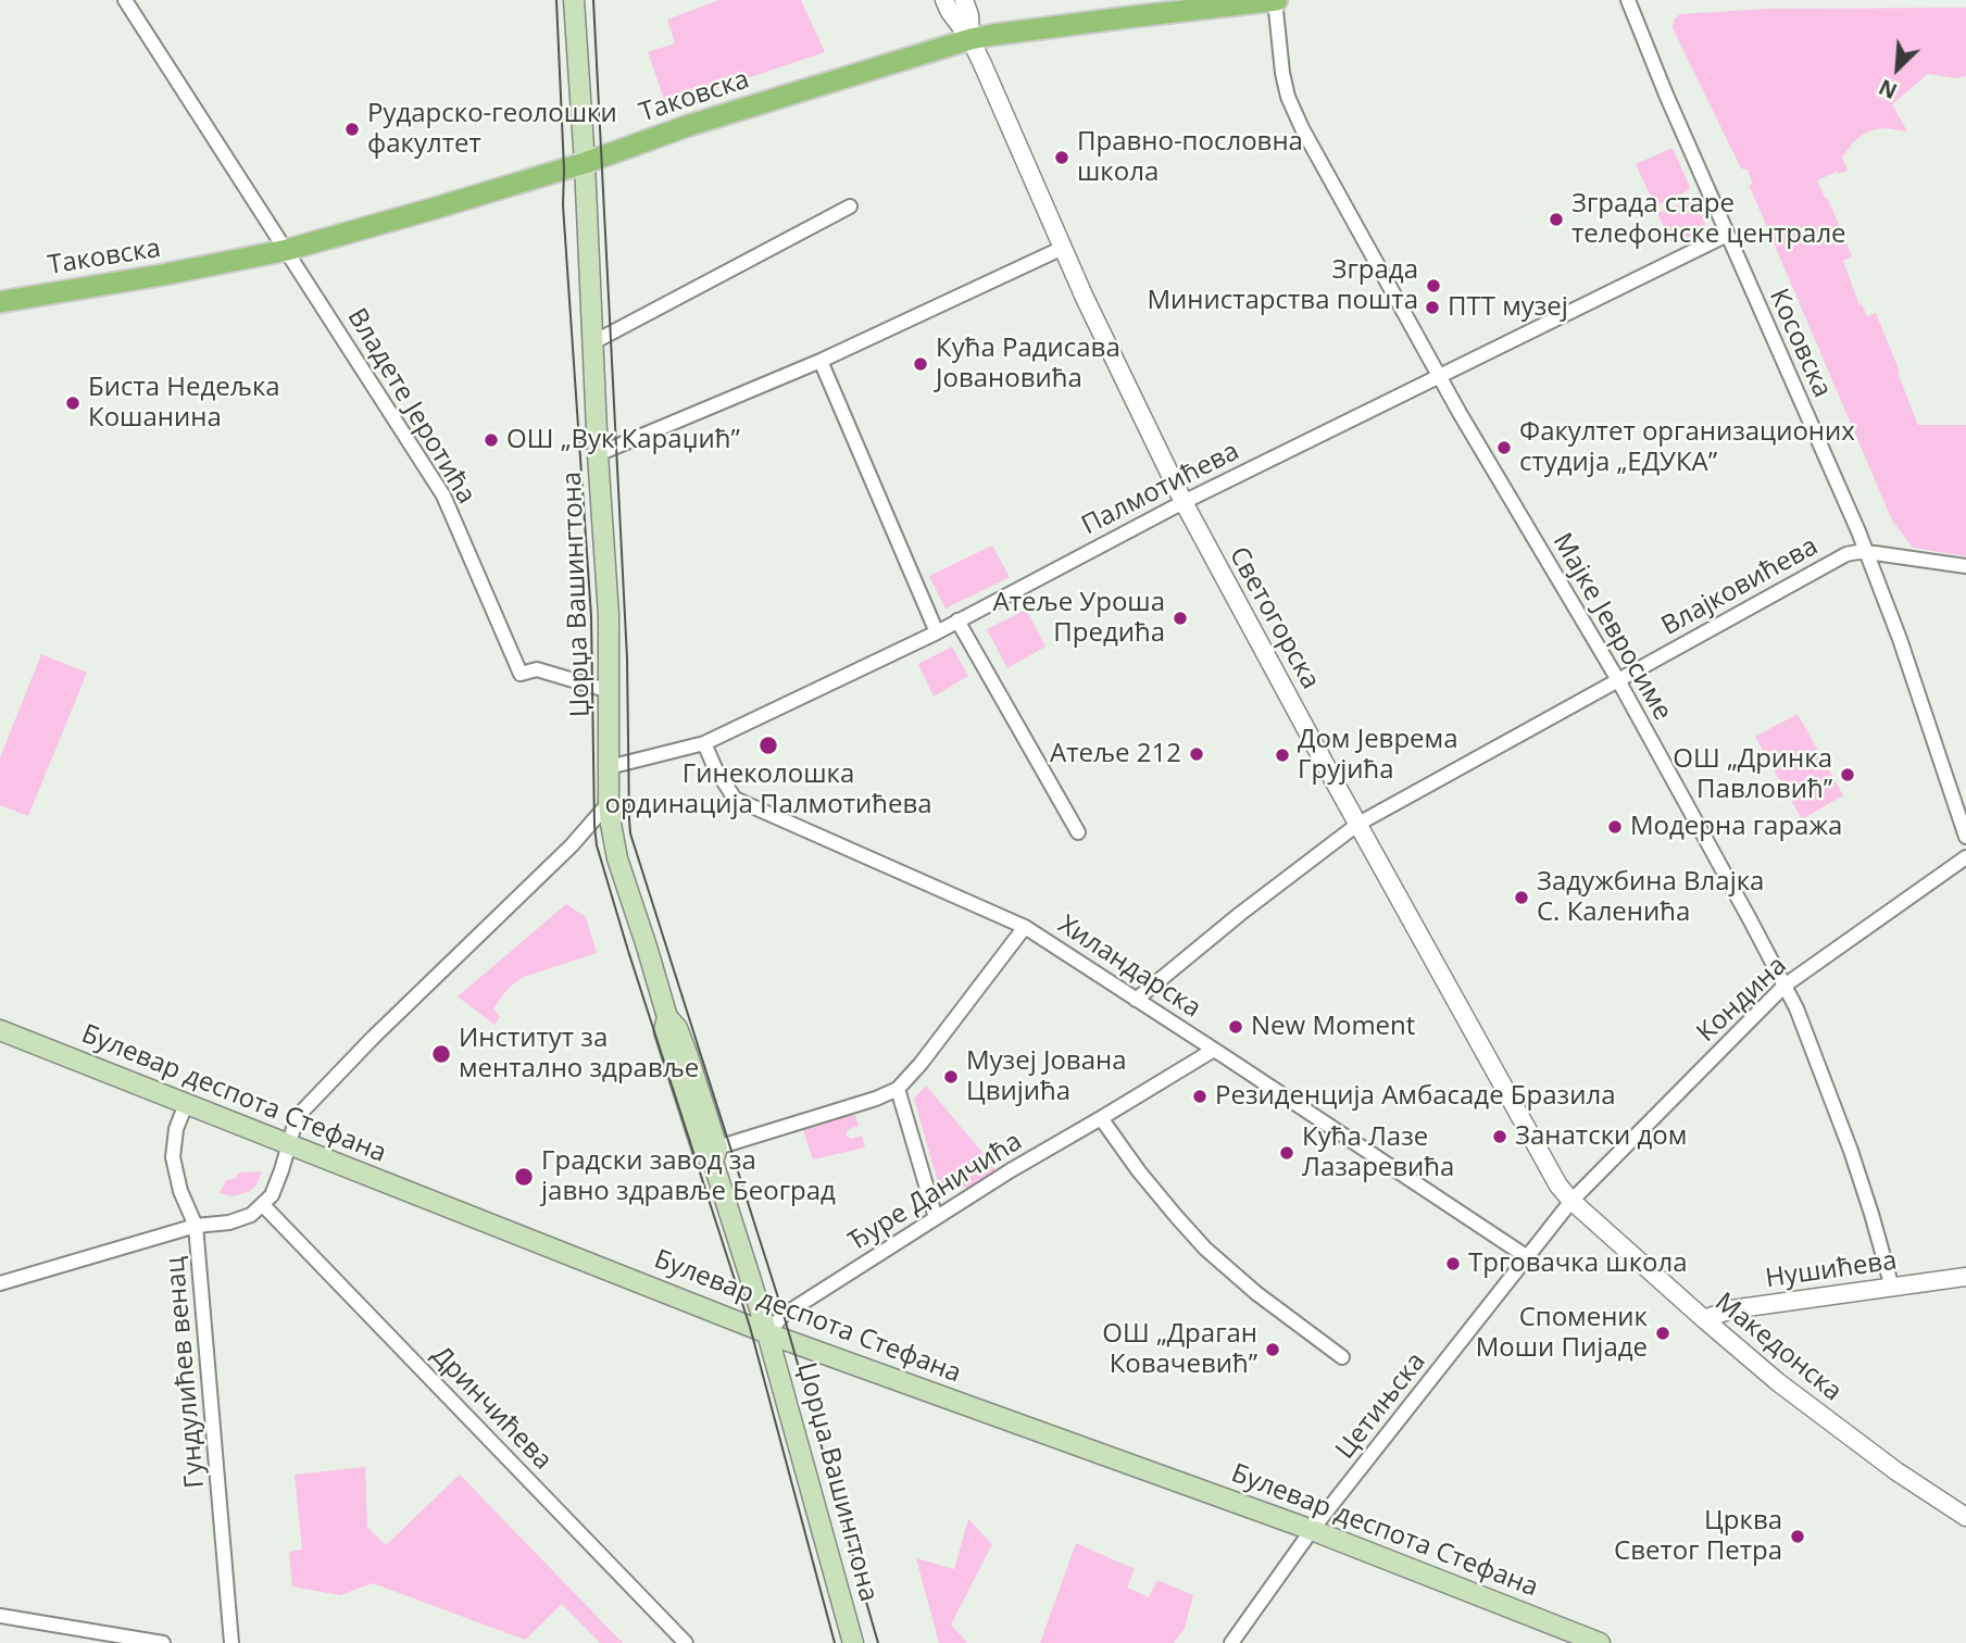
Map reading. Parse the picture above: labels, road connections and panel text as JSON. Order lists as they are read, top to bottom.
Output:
{
  "streets": {
    "main road": ["Таковска", "Џорџа Вашингтона", "Булевар деспота Стефана"],
    "street": [
      "Косовска",
      "Владете Јеротића",
      "Палмотићева",
      "Влајковићева",
      "Светогорска",
      "Мајке Јевросиме",
      "Хиландарска",
      "Кондина",
      "Ђуре Даничића",
      "Нушићева",
      "Македонска",
      "Гундулићев венац",
      "Цетињска",
      "Дринчићева"
    ]
  },
  "crossings": [
    ["Таковска", "Владете Јеротића"],
    ["Таковска", "Џорџа Вашингтона"],
    ["Таковска", "Светогорска"],
    ["Таковска", "Мајке Јевросиме"],
    ["Косовска", "Палмотићева"],
    ["Косовска", "Влајковићева"],
    ["Владете Јеротића", "Џорџа Вашингтона"],
    ["Палмотићева", "Џорџа Вашингтона"],
    ["Палмотићева", "Светогорска"],
    ["Палмотићева", "Мајке Јевросиме"],
    ["Палмотићева", "Хиландарска"],
    ["Влајковићева", "Светогорска"],
    ["Влајковићева", "Мајке Јевросиме"],
    ["Влајковићева", "Хиландарска"],
    ["Џорџа Вашингтона", "Булевар деспота Стефана"],
    ["Џорџа Вашингтона", "Ђуре Даничића"],
    ["Светогорска", "Кондина"],
    ["Светогорска", "Македонска"],
    ["Светогорска", "Цетињска"],
    ["Мајке Јевросиме", "Кондина"],
    ["Мајке Јевросиме", "Нушићева"],
    ["Хиландарска", "Ђуре Даничића"],
    ["Хиландарска", "Цетињска"],
    ["Кондина", "Македонска"],
    ["Кондина", "Цетињска"],
    ["Булевар деспота Стефана", "Ђуре Даничића"],
    ["Булевар деспота Стефана", "Гундулићев венац"],
    ["Булевар деспота Стефана", "Цетињска"],
    ["Нушићева", "Македонска"],
    ["Македонска", "Цетињска"]
  ],
  "places": [
    "Рударско-геолошки факултет",
    "Правно-пословна школа",
    "Зграда старе телефонске централе",
    "Зграда Министарства пошта",
    "ПТТ музеј",
    "Кућа Радисава Јовановића",
    "Биста Недељка Кошанина",
    "ОШ „Вук Караџић”",
    "Факултет организационих студија „ЕДУКА”",
    "Атеље Уроша Предића",
    "Гинеколошка ординација Палмотићева",
    "Атеље 212",
    "Дом Јеврема Грујића",
    "ОШ „Дринка Павловић”",
    "Модерна гаража",
    "Задужбина Влајка С. Каленића",
    "New Moment",
    "Институт за ментално здравље",
    "Музеј Јована Цвијића",
    "Резиденција Амбасаде Бразила",
    "Занатски дом",
    "Кућа Лазе Лазаревића",
    "Градски завод за јавно здравље Београд",
    "Трговачка школа",
    "Споменик Моши Пијаде",
    "ОШ „Драган Ковачевић”",
    "Црква Светог Петра"
  ],
  "north": "bottom left"
}
